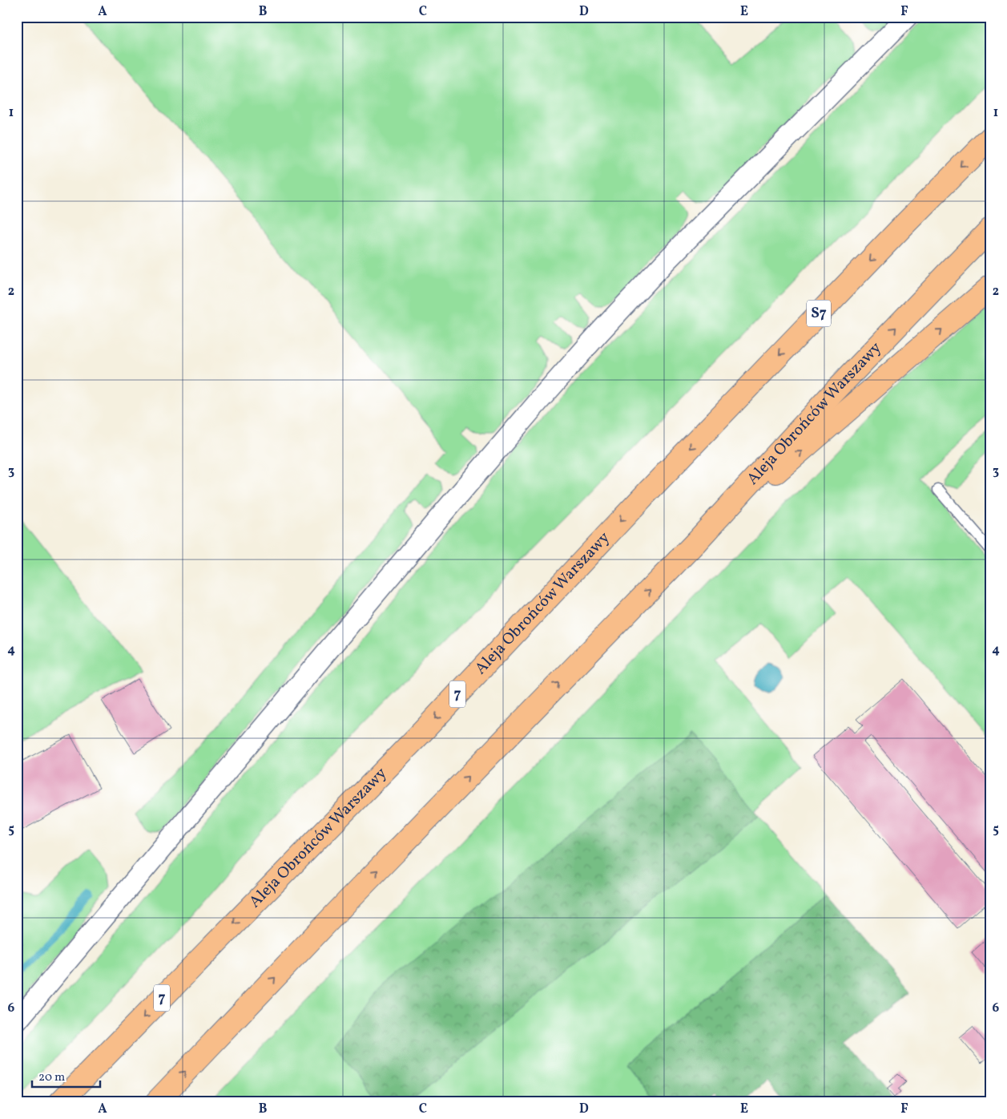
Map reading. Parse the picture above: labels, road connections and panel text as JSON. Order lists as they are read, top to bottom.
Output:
{
  "streets": {
    "main road": ["S7", "Aleja Obrońców Warszawy", "7"]
  },
  "scale_bar": "20 m",
  "grid": {
    "columns": [
      "A",
      "B",
      "C",
      "D",
      "E",
      "F"
    ],
    "rows": [
      "1",
      "2",
      "3",
      "4",
      "5",
      "6"
    ]
  }
}
